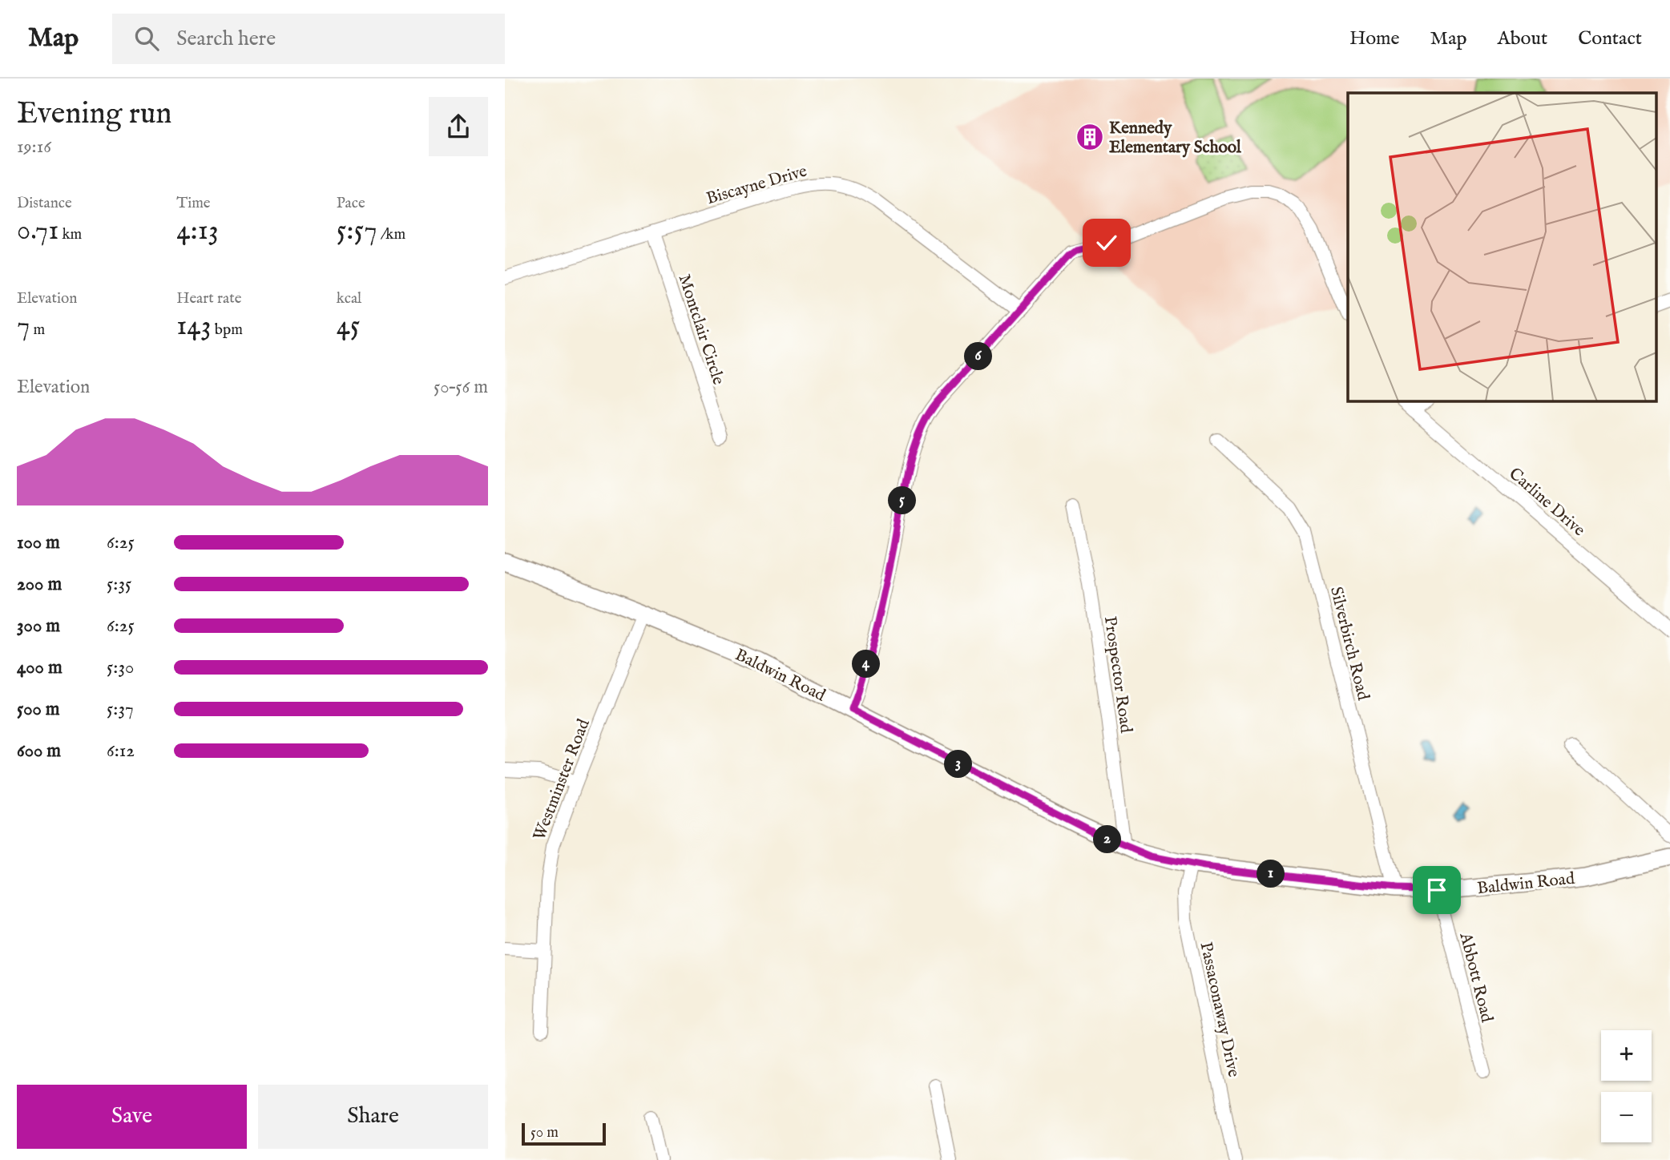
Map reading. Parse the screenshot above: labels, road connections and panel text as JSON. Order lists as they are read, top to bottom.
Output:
{
  "streets": {
    "street": [
      "Biscayne Drive",
      "Montclair Circle",
      "Carline Drive",
      "Silverbirch Road",
      "Baldwin Road",
      "Prospector Road",
      "Westminster Road",
      "Abbott Road",
      "Passaconaway Drive"
    ]
  },
  "crossings": [
    ["Biscayne Drive", "Montclair Circle"],
    ["Silverbirch Road", "Baldwin Road"],
    ["Baldwin Road", "Prospector Road"],
    ["Baldwin Road", "Westminster Road"],
    ["Baldwin Road", "Abbott Road"],
    ["Baldwin Road", "Passaconaway Drive"]
  ],
  "places": {
    "building": ["Kennedy Elementary School"]
  },
  "scale_bar": "50 m",
  "page": {
    "header": "Map",
    "search": "Search here",
    "nav": [
      "Home",
      "Map",
      "About",
      "Contact"
    ],
    "heading": ["Evening run", "19:16"],
    "stats": [
      ["Distance", "0.71 km"],
      ["Time", "4:13"],
      ["Pace", "5:57 /km"],
      ["Elevation", "7 m"],
      ["Heart rate", "143 bpm"],
      ["kcal", "45"]
    ],
    "pins": [
      "6",
      "5",
      "4",
      "3",
      "2",
      "1"
    ],
    "chart": ["Elevation", "50–56 m"],
    "list": [
      {
        "name": "100 m",
        "note": "6:25"
      },
      {
        "name": "200 m",
        "note": "5:35"
      },
      {
        "name": "300 m",
        "note": "6:25"
      },
      {
        "name": "400 m",
        "note": "5:30"
      },
      {
        "name": "500 m",
        "note": "5:37"
      },
      {
        "name": "600 m",
        "note": "6:12"
      }
    ],
    "map_buttons": ["+", "−"],
    "buttons": ["Save", "Share"],
    "scale": "50 m"
  }
}
